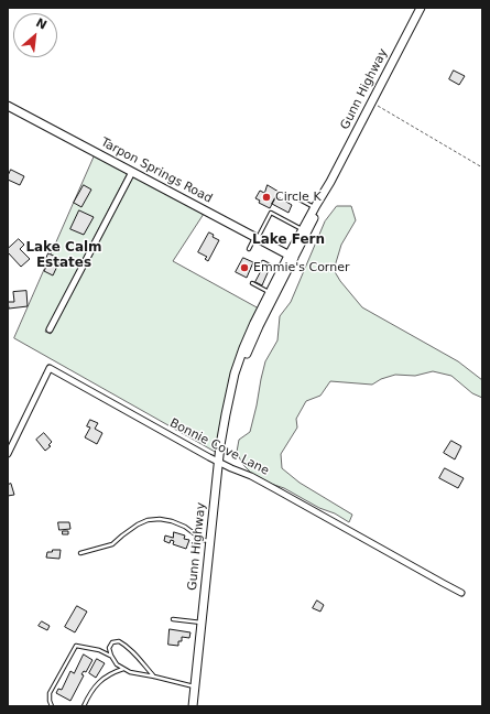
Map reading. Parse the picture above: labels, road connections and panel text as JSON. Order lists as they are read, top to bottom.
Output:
{
  "streets": {
    "main road": ["Gunn Highway", "Tarpon Springs Road"],
    "street": ["Bonnie Cove Lane"]
  },
  "crossings": [
    ["Gunn Highway", "Tarpon Springs Road"],
    ["Gunn Highway", "Bonnie Cove Lane"]
  ],
  "districts": ["Lake Fern", "Lake Calm Estates"],
  "places": ["Circle K", "Emmie's Corner"],
  "north": "top right"
}
